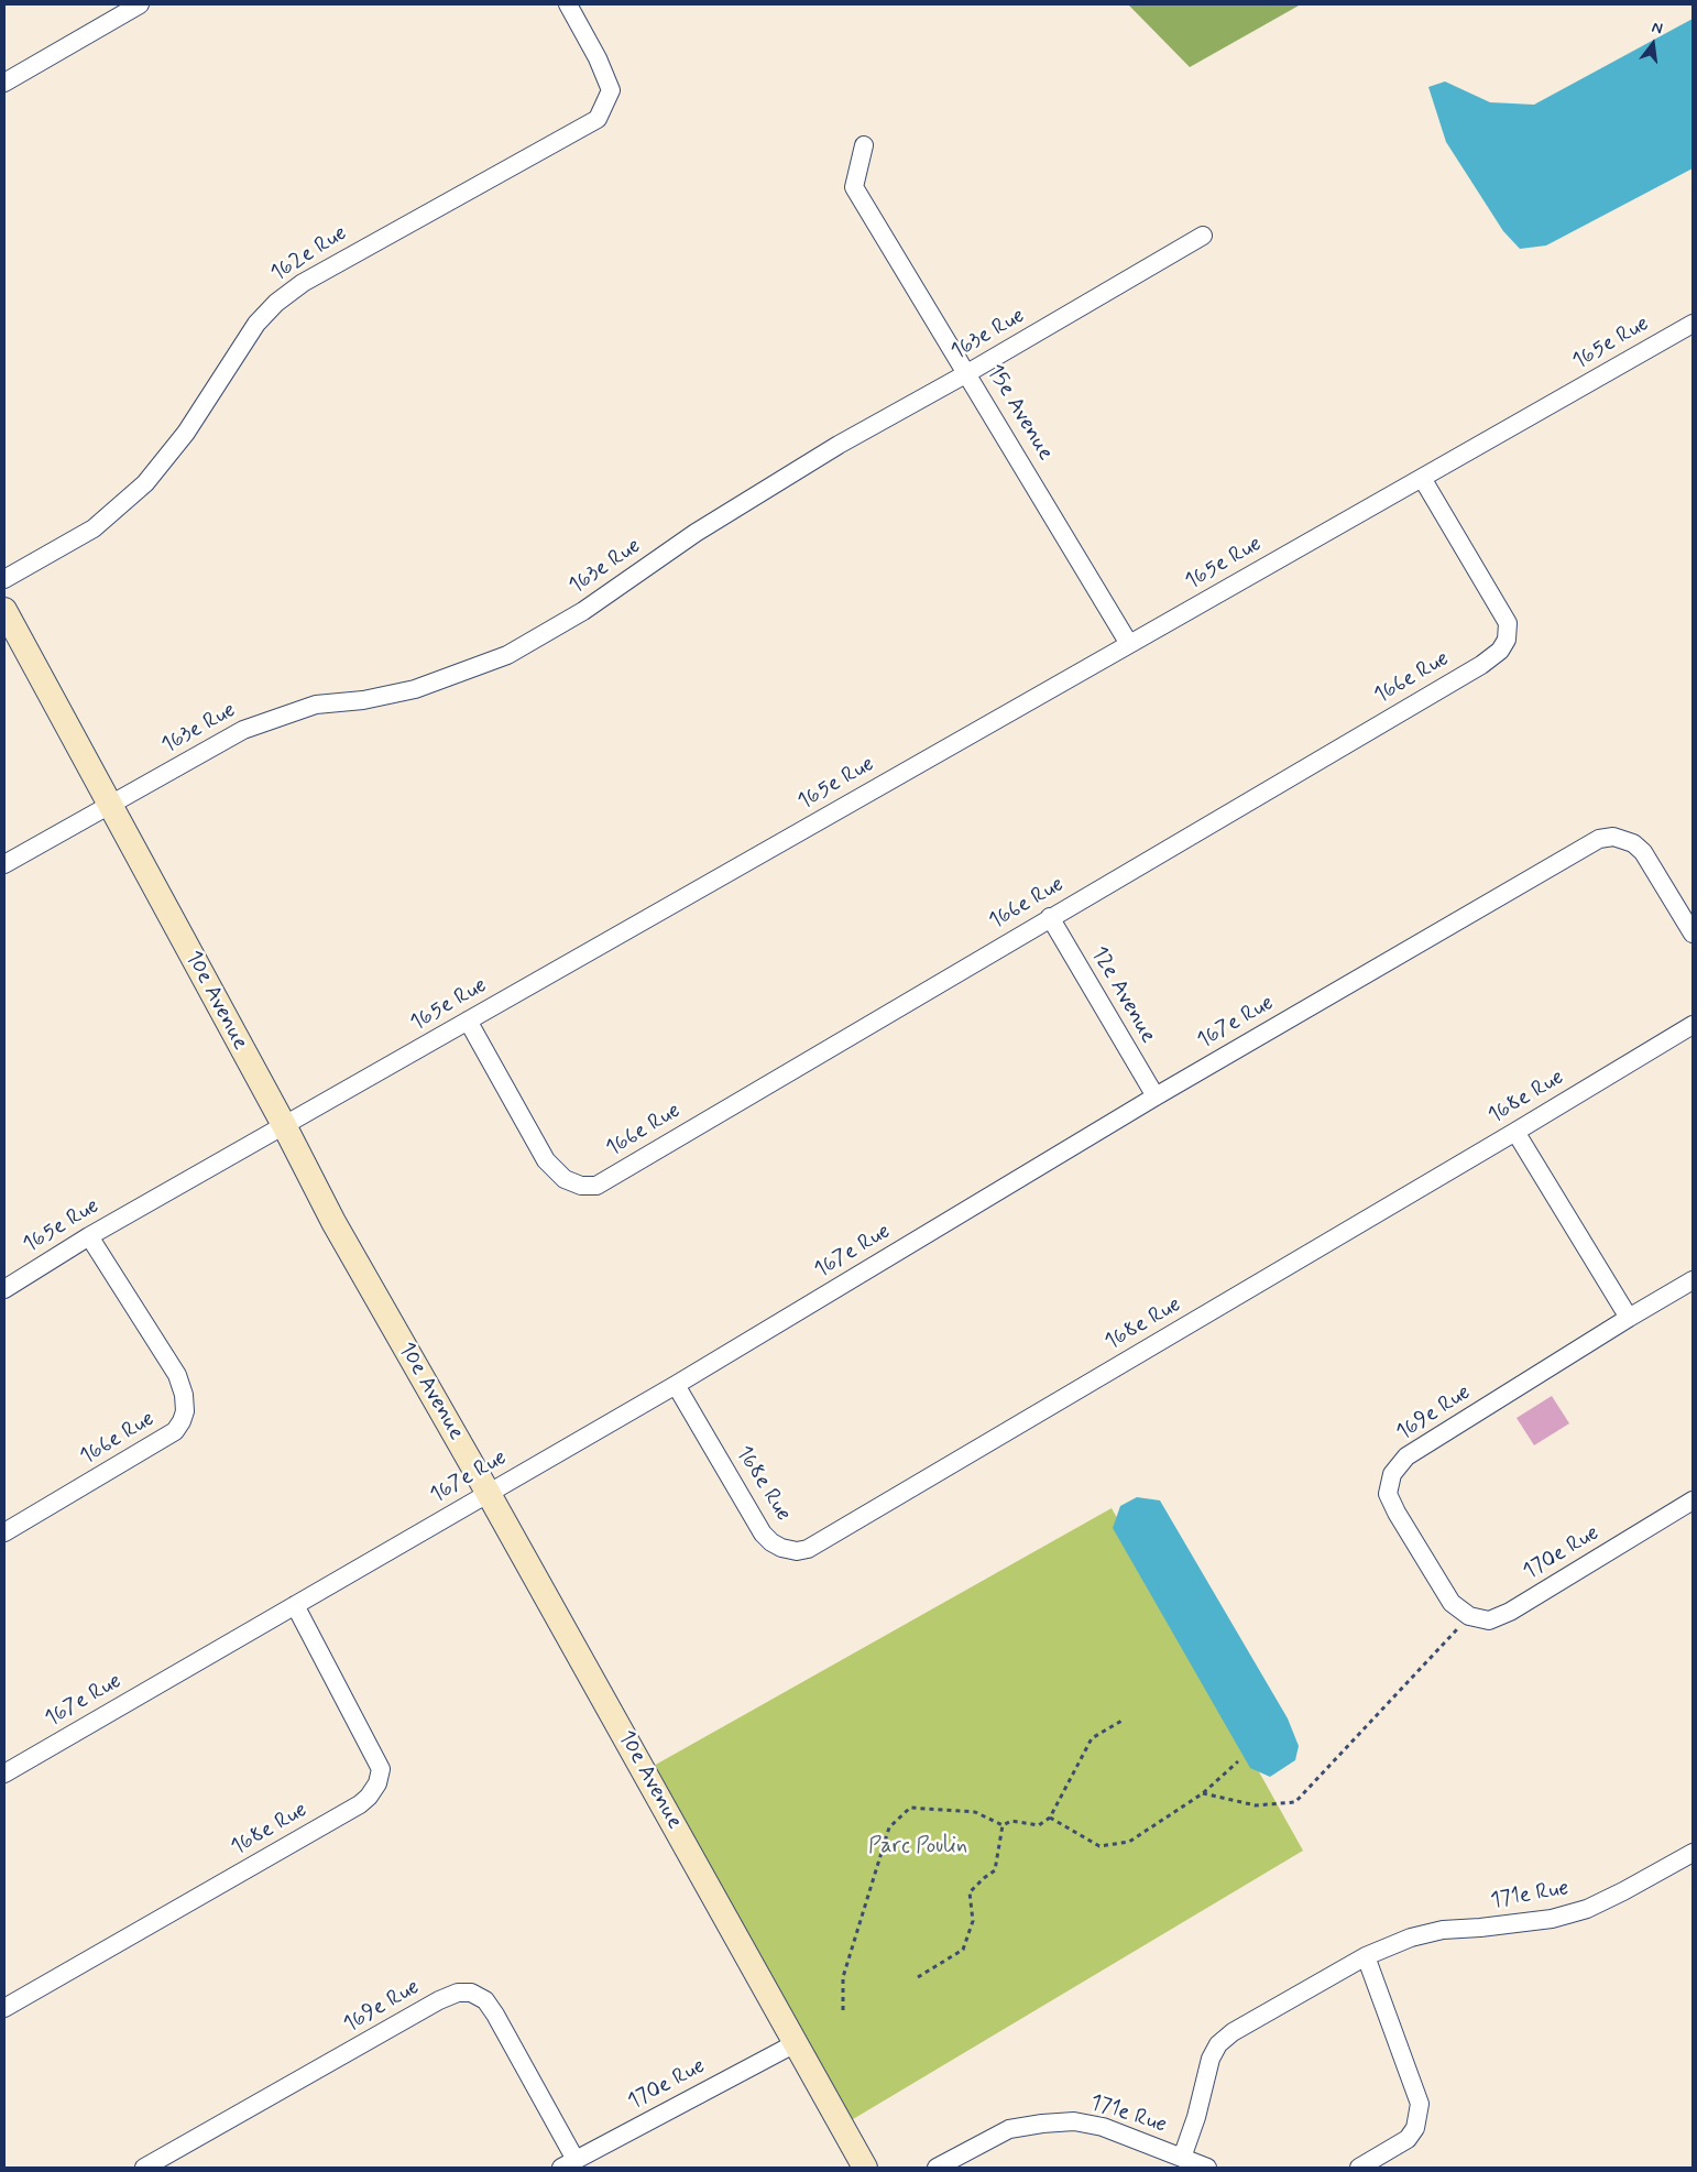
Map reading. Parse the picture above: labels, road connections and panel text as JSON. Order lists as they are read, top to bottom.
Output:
{
  "streets": {
    "street": [
      "162e Rue",
      "163e Rue",
      "165e Rue",
      "15e Avenue",
      "166e Rue",
      "12e Avenue",
      "10e Avenue",
      "167e Rue",
      "168e Rue",
      "169e Rue",
      "170e Rue",
      "171e Rue"
    ]
  },
  "crossings": [
    ["163e Rue", "15e Avenue"],
    ["163e Rue", "10e Avenue"],
    ["165e Rue", "15e Avenue"],
    ["165e Rue", "166e Rue"],
    ["165e Rue", "10e Avenue"],
    ["166e Rue", "12e Avenue"],
    ["12e Avenue", "167e Rue"],
    ["10e Avenue", "167e Rue"],
    ["10e Avenue", "170e Rue"],
    ["167e Rue", "168e Rue"],
    ["169e Rue", "170e Rue"]
  ],
  "parks": ["Parc Poulin"],
  "north": "top"
}
